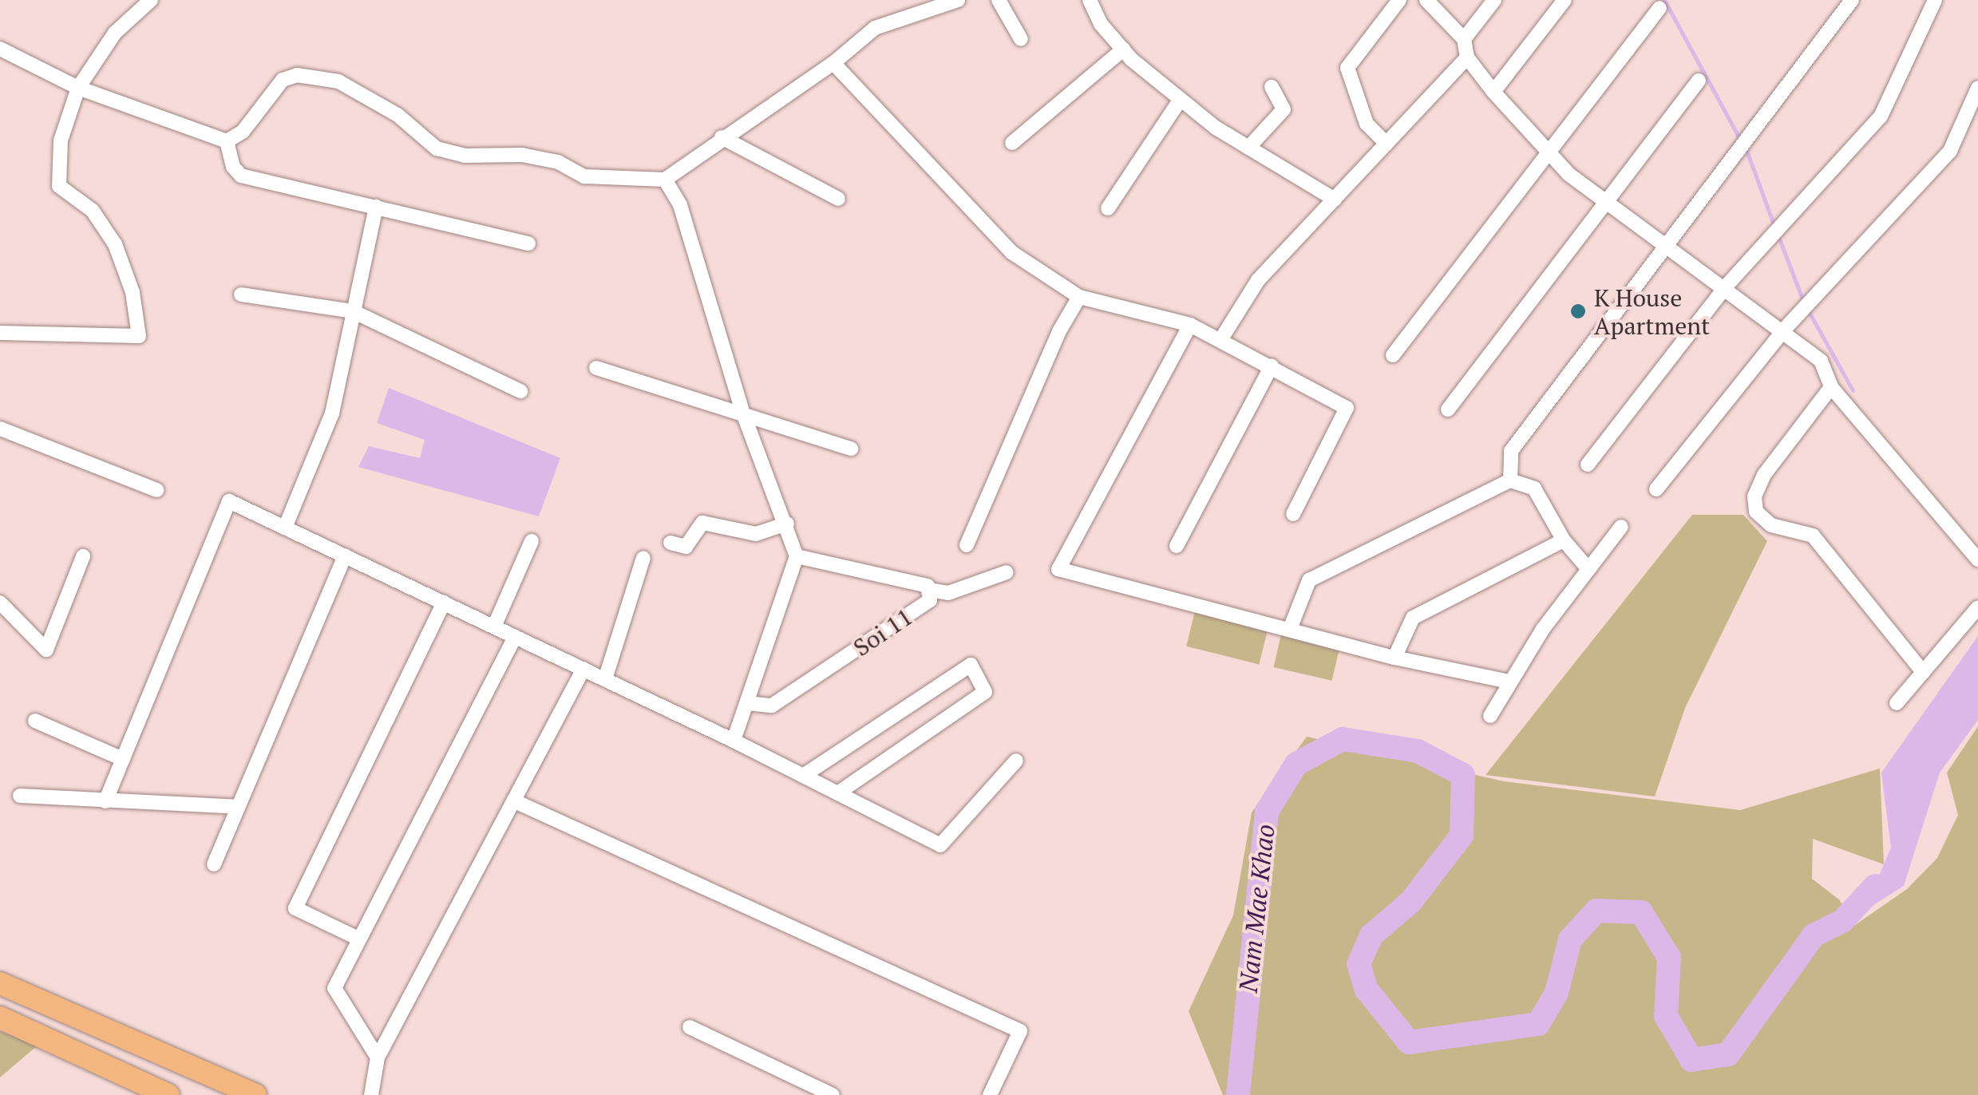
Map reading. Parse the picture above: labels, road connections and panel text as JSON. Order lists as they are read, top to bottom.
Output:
{
  "streets": {
    "street": ["Soi 11"]
  },
  "water": ["Nam Mae Khao"],
  "places": ["K House Apartment"]
}
